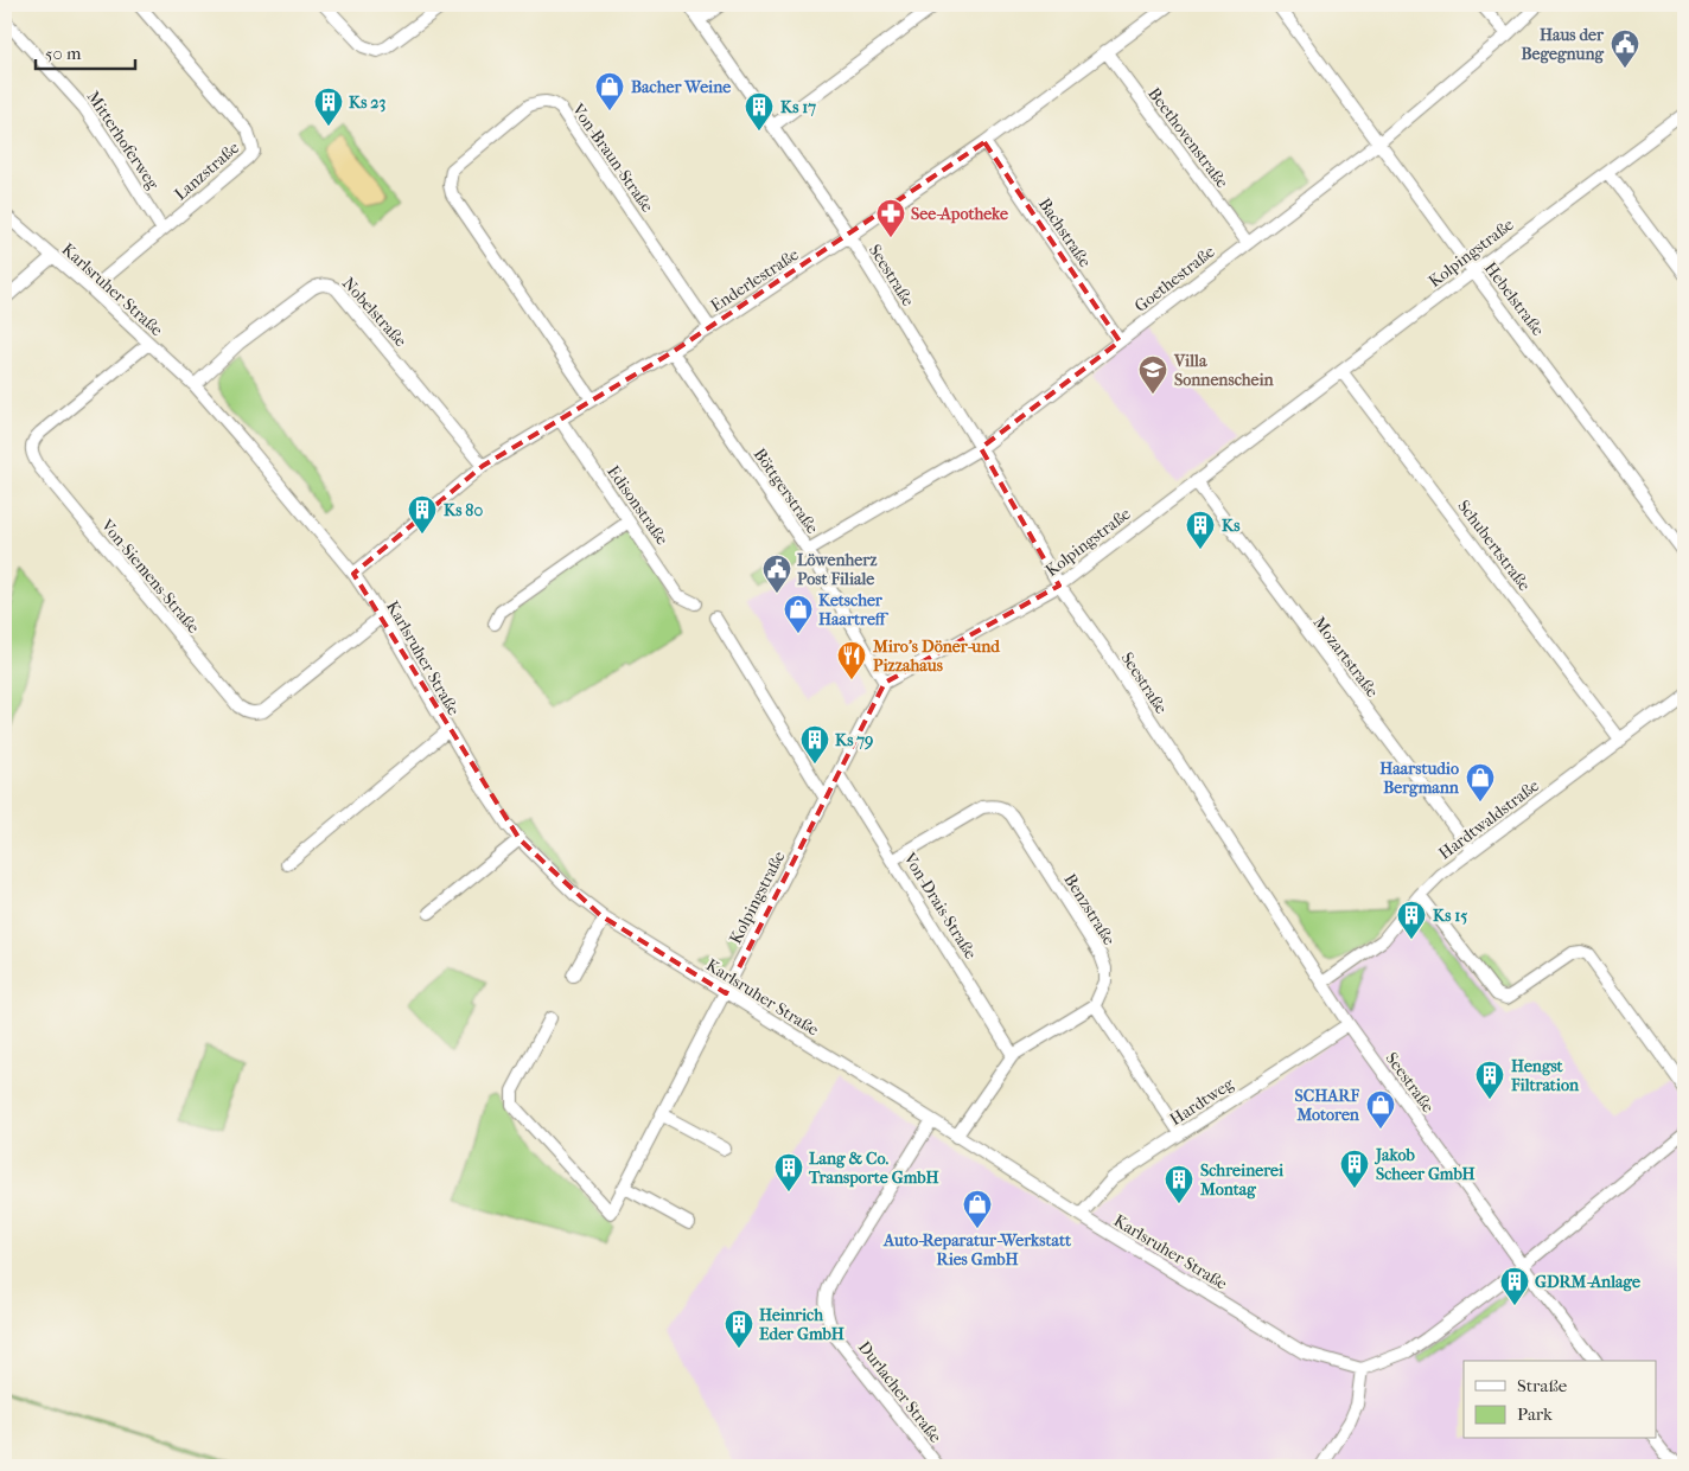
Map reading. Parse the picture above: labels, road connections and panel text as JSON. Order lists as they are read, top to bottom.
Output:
{
  "streets": {
    "street": [
      "Beethovenstraße",
      "Mitterhoferweg",
      "Von-Braun-Straße",
      "Lanzstraße",
      "Bachstraße",
      "Kolpingstraße",
      "Seestraße",
      "Goethestraße",
      "Enderlestraße",
      "Karlsruher Straße",
      "Hebelstraße",
      "Nobelstraße",
      "Böttgerstraße",
      "Edisonstraße",
      "Schubertstraße",
      "Von-Siemens-Straße",
      "Mozartstraße",
      "Hardtwaldstraße",
      "Von-Drais-Straße",
      "Benzstraße",
      "Hardtweg",
      "Durlacher Straße"
    ]
  },
  "crossings": [
    ["Beethovenstraße", "Goethestraße"],
    ["Beethovenstraße", "Enderlestraße"],
    ["Mitterhoferweg", "Lanzstraße"],
    ["Von-Braun-Straße", "Enderlestraße"],
    ["Lanzstraße", "Karlsruher Straße"],
    ["Bachstraße", "Goethestraße"],
    ["Bachstraße", "Enderlestraße"],
    ["Kolpingstraße", "Seestraße"],
    ["Kolpingstraße", "Karlsruher Straße"],
    ["Kolpingstraße", "Hebelstraße"],
    ["Kolpingstraße", "Böttgerstraße"],
    ["Kolpingstraße", "Schubertstraße"],
    ["Kolpingstraße", "Mozartstraße"],
    ["Kolpingstraße", "Von-Drais-Straße"],
    ["Seestraße", "Goethestraße"],
    ["Seestraße", "Enderlestraße"],
    ["Seestraße", "Hardtwaldstraße"],
    ["Seestraße", "Hardtweg"],
    ["Goethestraße", "Hebelstraße"],
    ["Goethestraße", "Böttgerstraße"],
    ["Enderlestraße", "Karlsruher Straße"],
    ["Enderlestraße", "Nobelstraße"],
    ["Enderlestraße", "Böttgerstraße"],
    ["Enderlestraße", "Edisonstraße"],
    ["Karlsruher Straße", "Nobelstraße"],
    ["Karlsruher Straße", "Von-Siemens-Straße"],
    ["Karlsruher Straße", "Hardtweg"],
    ["Karlsruher Straße", "Durlacher Straße"],
    ["Schubertstraße", "Hardtwaldstraße"],
    ["Mozartstraße", "Hardtwaldstraße"],
    ["Von-Drais-Straße", "Benzstraße"]
  ],
  "places": {
    "public building": ["Haus der Begegnung", "Löwenherz Post Filiale"],
    "shop": [
      "Bacher Weine",
      "Ketscher Haartreff",
      "Haarstudio Bergmann",
      "SCHARF Motoren",
      "Auto-Reparatur-Werkstatt Ries GmbH"
    ],
    "building": [
      "Ks 23",
      "Ks 17",
      "Ks 80",
      "Ks",
      "Ks 79",
      "Ks 15",
      "Hengst Filtration",
      "Jakob Scheer GmbH",
      "Lang & Co. Transporte GmbH",
      "Schreinerei Montag",
      "GDRM-Anlage",
      "Heinrich Eder GmbH"
    ],
    "pharmacy": ["See-Apotheke"],
    "school or university": ["Villa Sonnenschein"],
    "restaurant": ["Miro's Döner-und Pizzahaus"]
  },
  "legend": ["Straße", "Park"],
  "scale_bar": "50 m"
}
